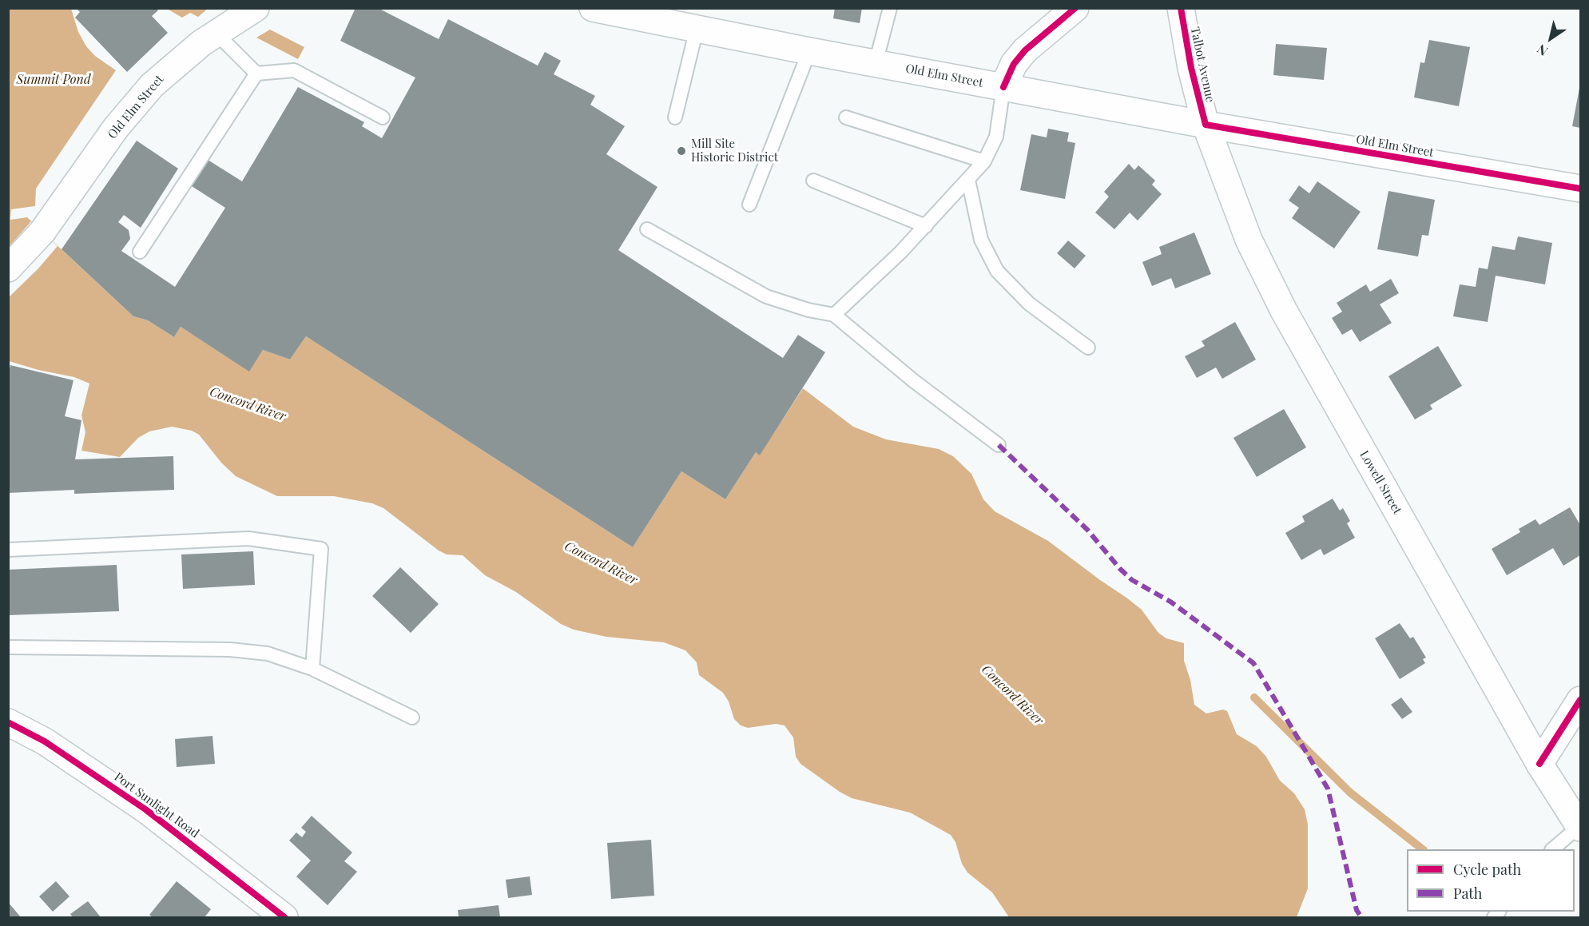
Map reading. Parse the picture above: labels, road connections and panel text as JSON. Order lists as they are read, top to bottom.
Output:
{
  "streets": {
    "main road": [
      "Talbot Avenue",
      "Old Elm Street",
      "Lowell Street",
      "Port Sunlight Road"
    ]
  },
  "crossings": [
    ["Talbot Avenue", "Old Elm Street"],
    ["Talbot Avenue", "Lowell Street"],
    ["Old Elm Street", "Lowell Street"]
  ],
  "water": ["Summit Pond", "Concord River"],
  "places": ["Mill Site Historic District"],
  "legend": ["Cycle path", "Path"],
  "north": "bottom left"
}
